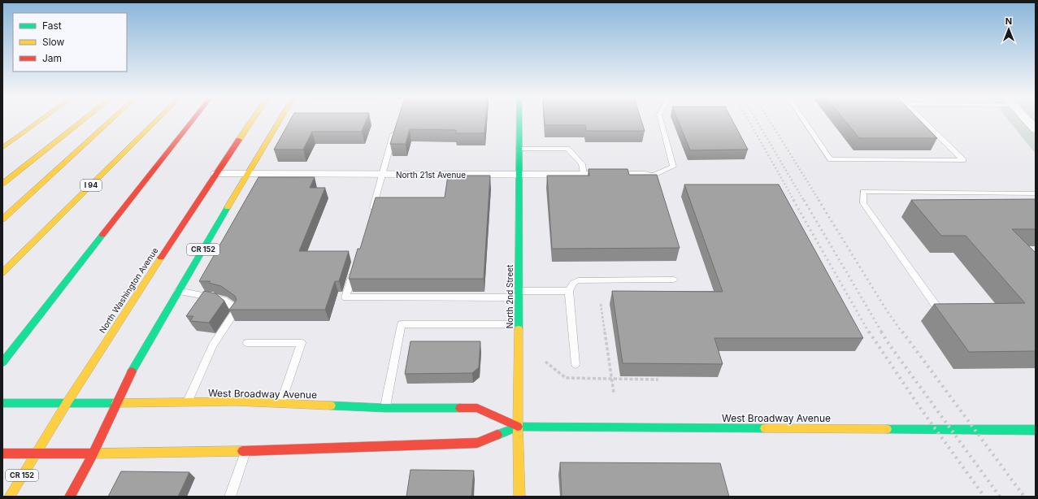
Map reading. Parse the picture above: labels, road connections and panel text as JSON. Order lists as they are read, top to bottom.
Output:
{
  "streets": {
    "main road": [
      "I 94",
      "CR 152",
      "North Washington Avenue",
      "North 2nd Street",
      "West Broadway Avenue"
    ],
    "street": ["North 21st Avenue"]
  },
  "crossings": [
    ["North 21st Avenue", "CR 152"],
    ["North 21st Avenue", "North Washington Avenue"],
    ["North 21st Avenue", "North 2nd Street"],
    ["CR 152", "West Broadway Avenue"],
    ["North Washington Avenue", "West Broadway Avenue"],
    ["North 2nd Street", "West Broadway Avenue"]
  ],
  "legend": ["Fast", "Slow", "Jam"],
  "north": "top"
}
